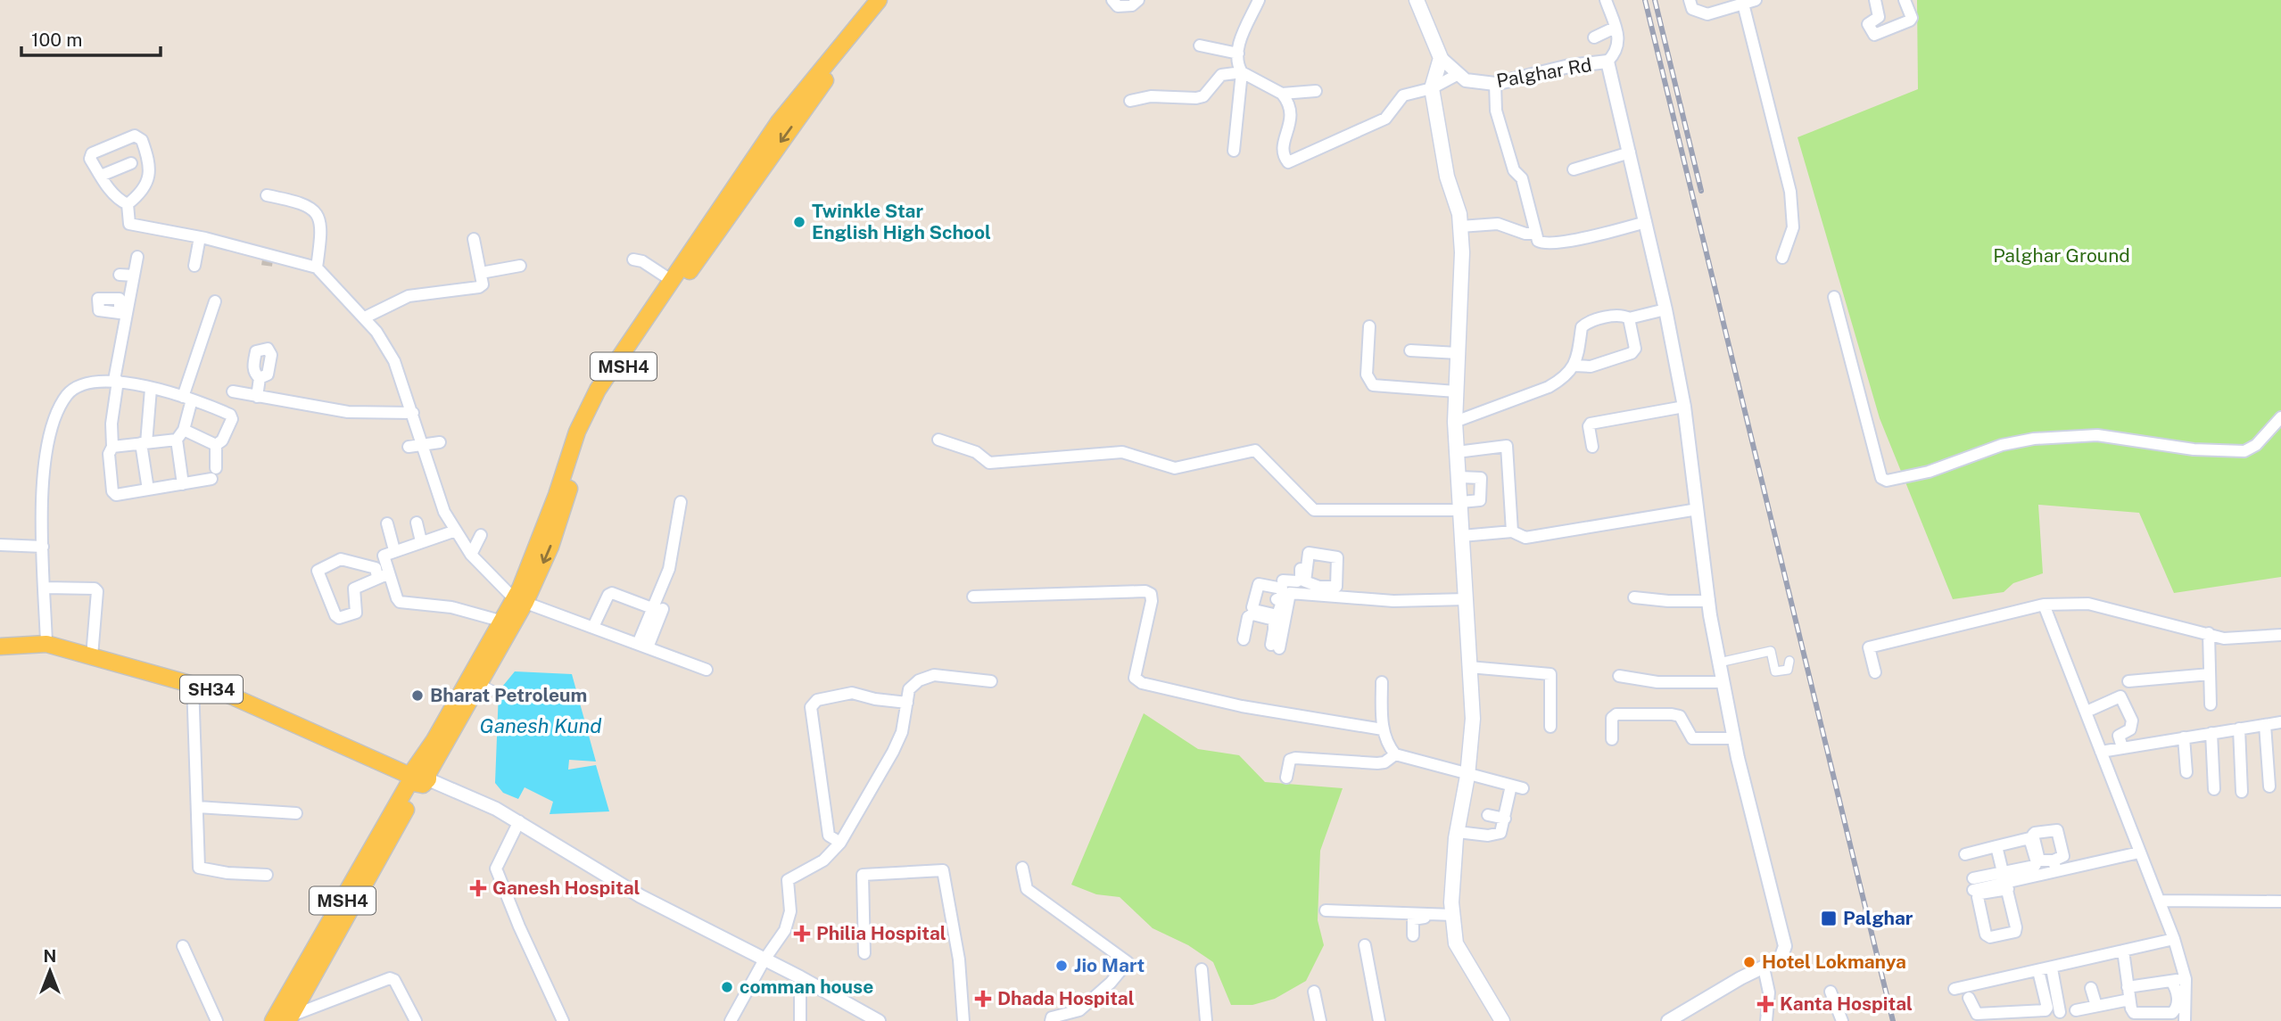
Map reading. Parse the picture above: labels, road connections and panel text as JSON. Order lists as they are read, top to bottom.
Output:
{
  "streets": {
    "main road": ["MSH4", "SH34"],
    "street": ["Palghar Rd"]
  },
  "crossings": [
    ["MSH4", "SH34"]
  ],
  "water": ["Ganesh Kund"],
  "parks": ["Palghar Ground"],
  "places": {
    "other": [
      "Twinkle Star English High School",
      "Bharat Petroleum",
      "Hotel Lokmanya",
      "Jio Mart",
      "comman house"
    ],
    "health": [
      "Ganesh Hospital",
      "Philia Hospital",
      "Dhada Hospital",
      "Kanta Hospital"
    ],
    "transit": ["Palghar"]
  },
  "scale_bar": "100 m",
  "north": "top"
}
